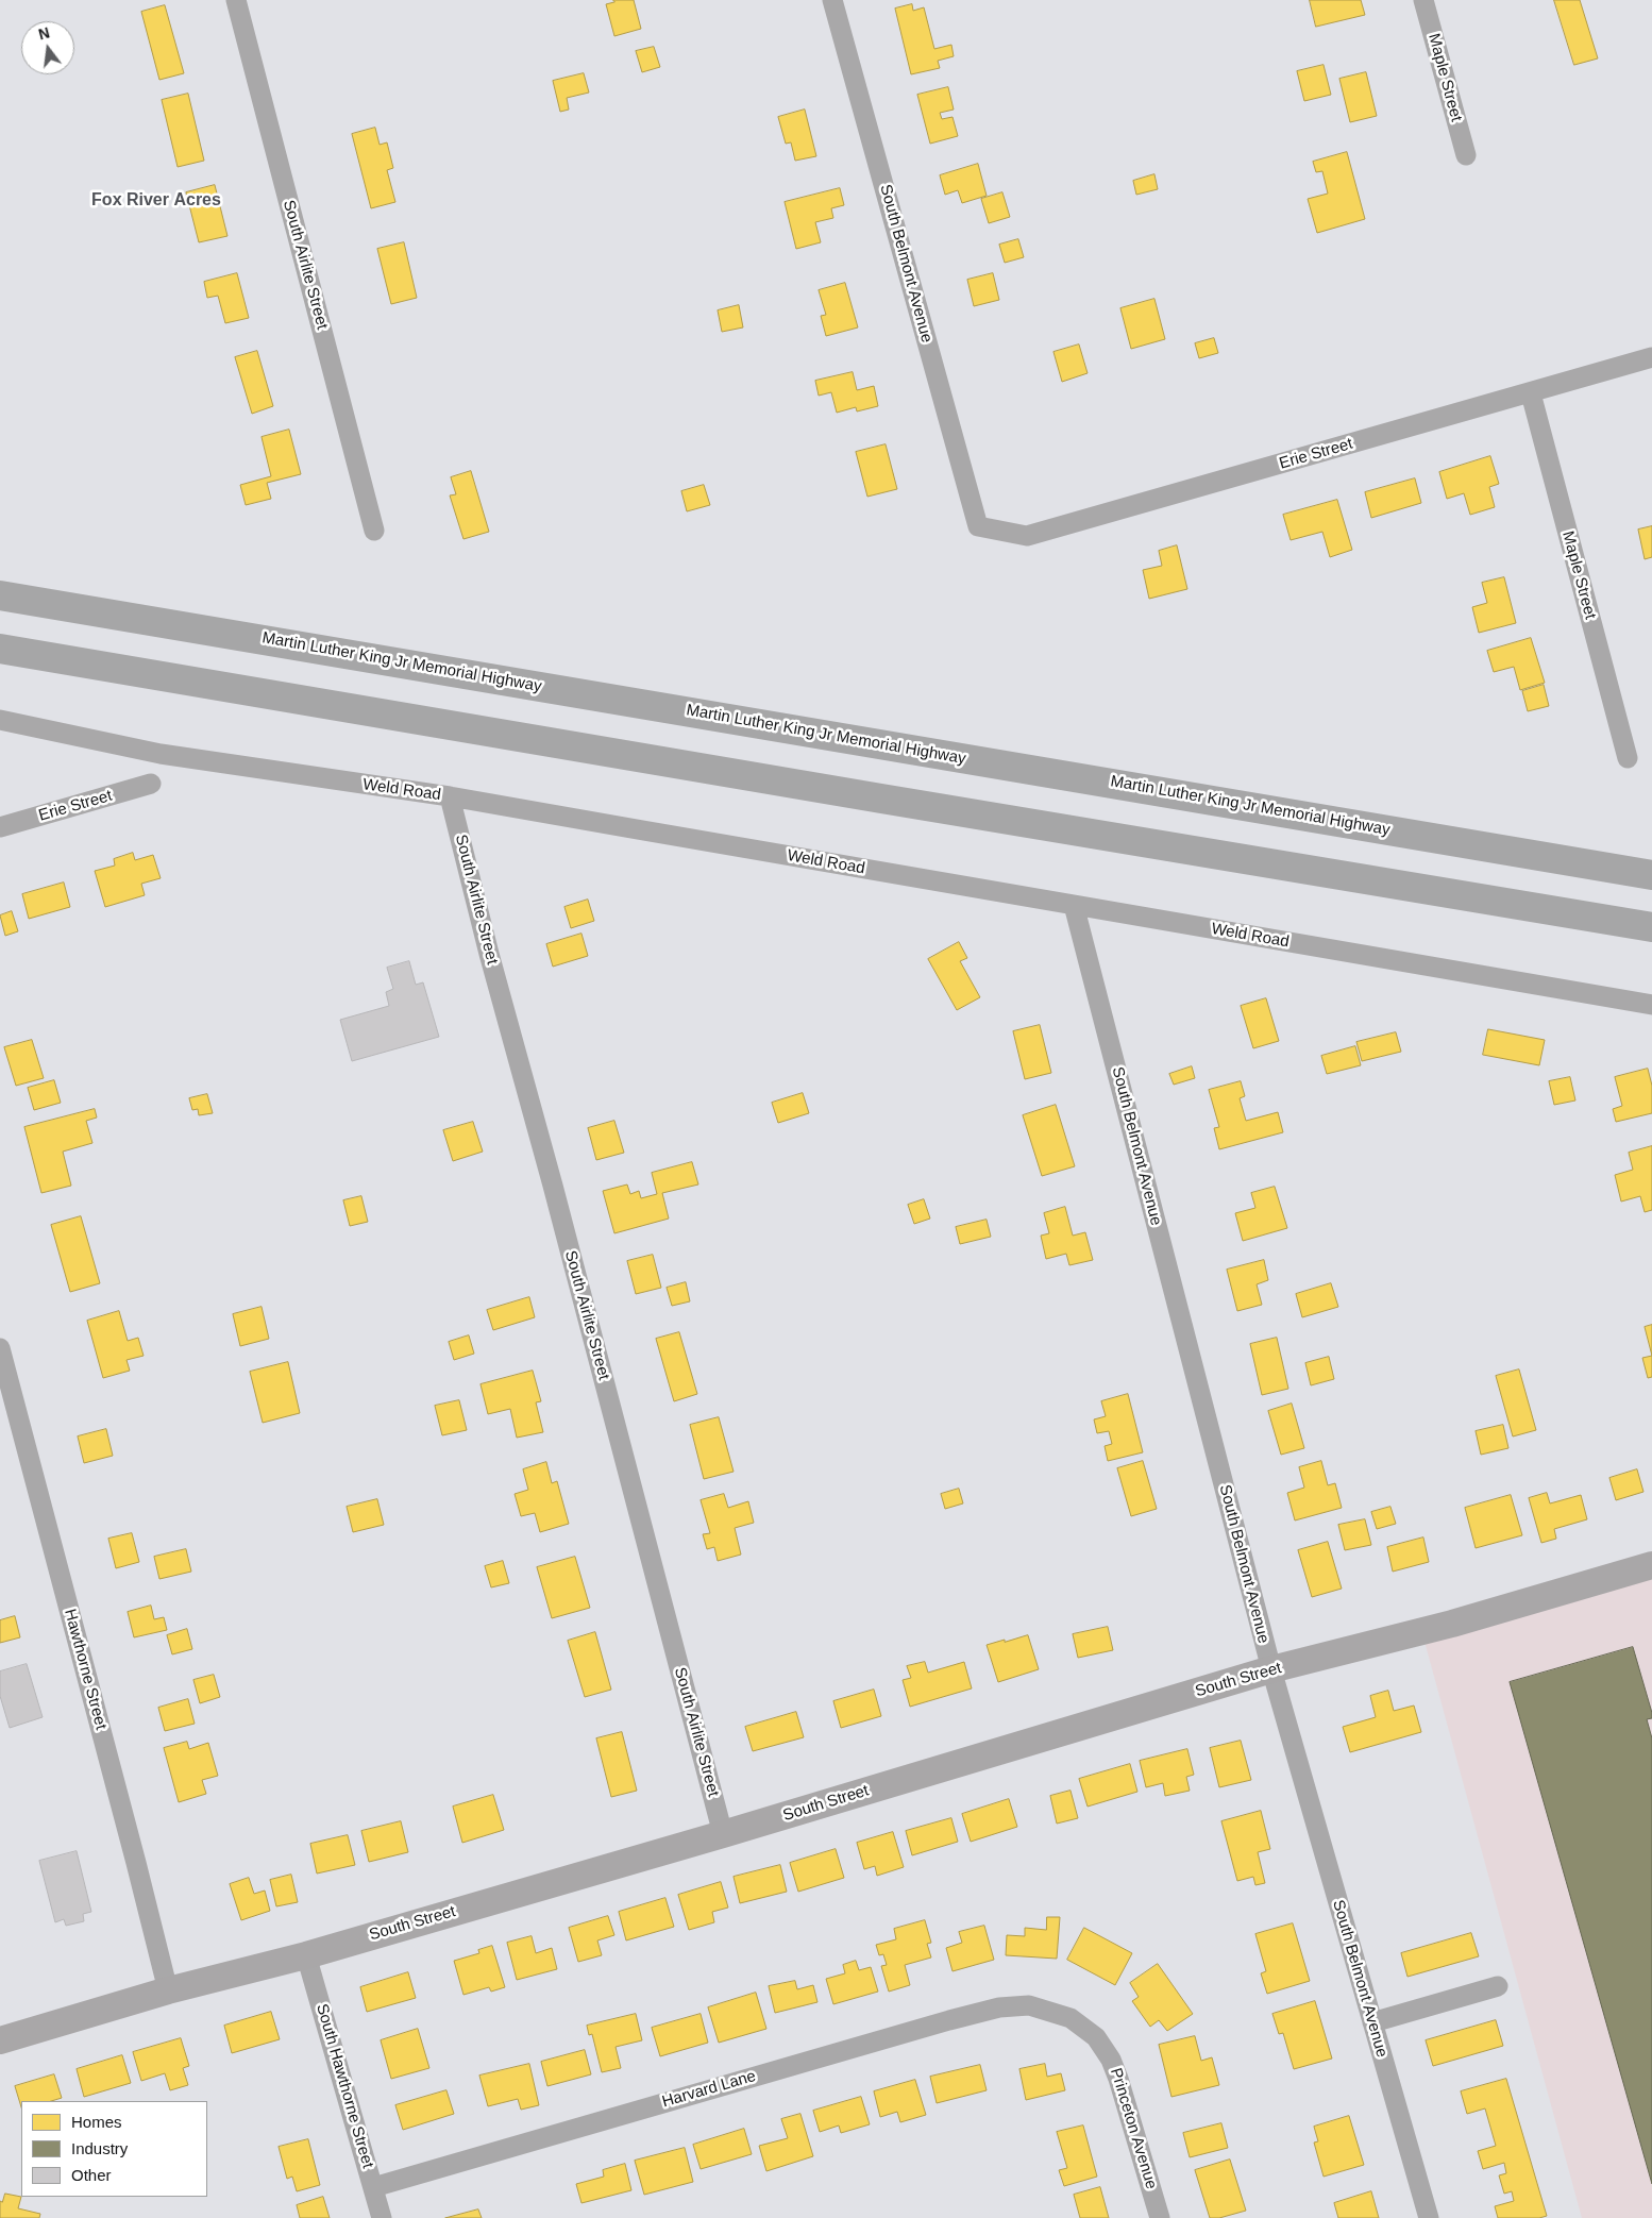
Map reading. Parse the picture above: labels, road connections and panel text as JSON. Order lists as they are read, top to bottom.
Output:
{
  "streets": {
    "highway": ["Martin Luther King Jr Memorial Highway"],
    "street": [
      "Maple Street",
      "South Belmont Avenue",
      "South Airlite Street",
      "Erie Street",
      "Weld Road",
      "Hawthorne Street",
      "South Street",
      "South Hawthorne Street",
      "Harvard Lane",
      "Princeton Avenue"
    ]
  },
  "crossings": [
    ["Maple Street", "Erie Street"],
    ["South Belmont Avenue", "Erie Street"],
    ["South Belmont Avenue", "Weld Road"],
    ["South Belmont Avenue", "South Street"],
    ["South Airlite Street", "Weld Road"],
    ["South Airlite Street", "South Street"],
    ["Hawthorne Street", "South Street"],
    ["South Street", "South Hawthorne Street"],
    ["South Hawthorne Street", "Harvard Lane"],
    ["Harvard Lane", "Princeton Avenue"]
  ],
  "districts": ["Fox River Acres"],
  "legend": ["Homes", "Industry", "Other"],
  "north": "top"
}
